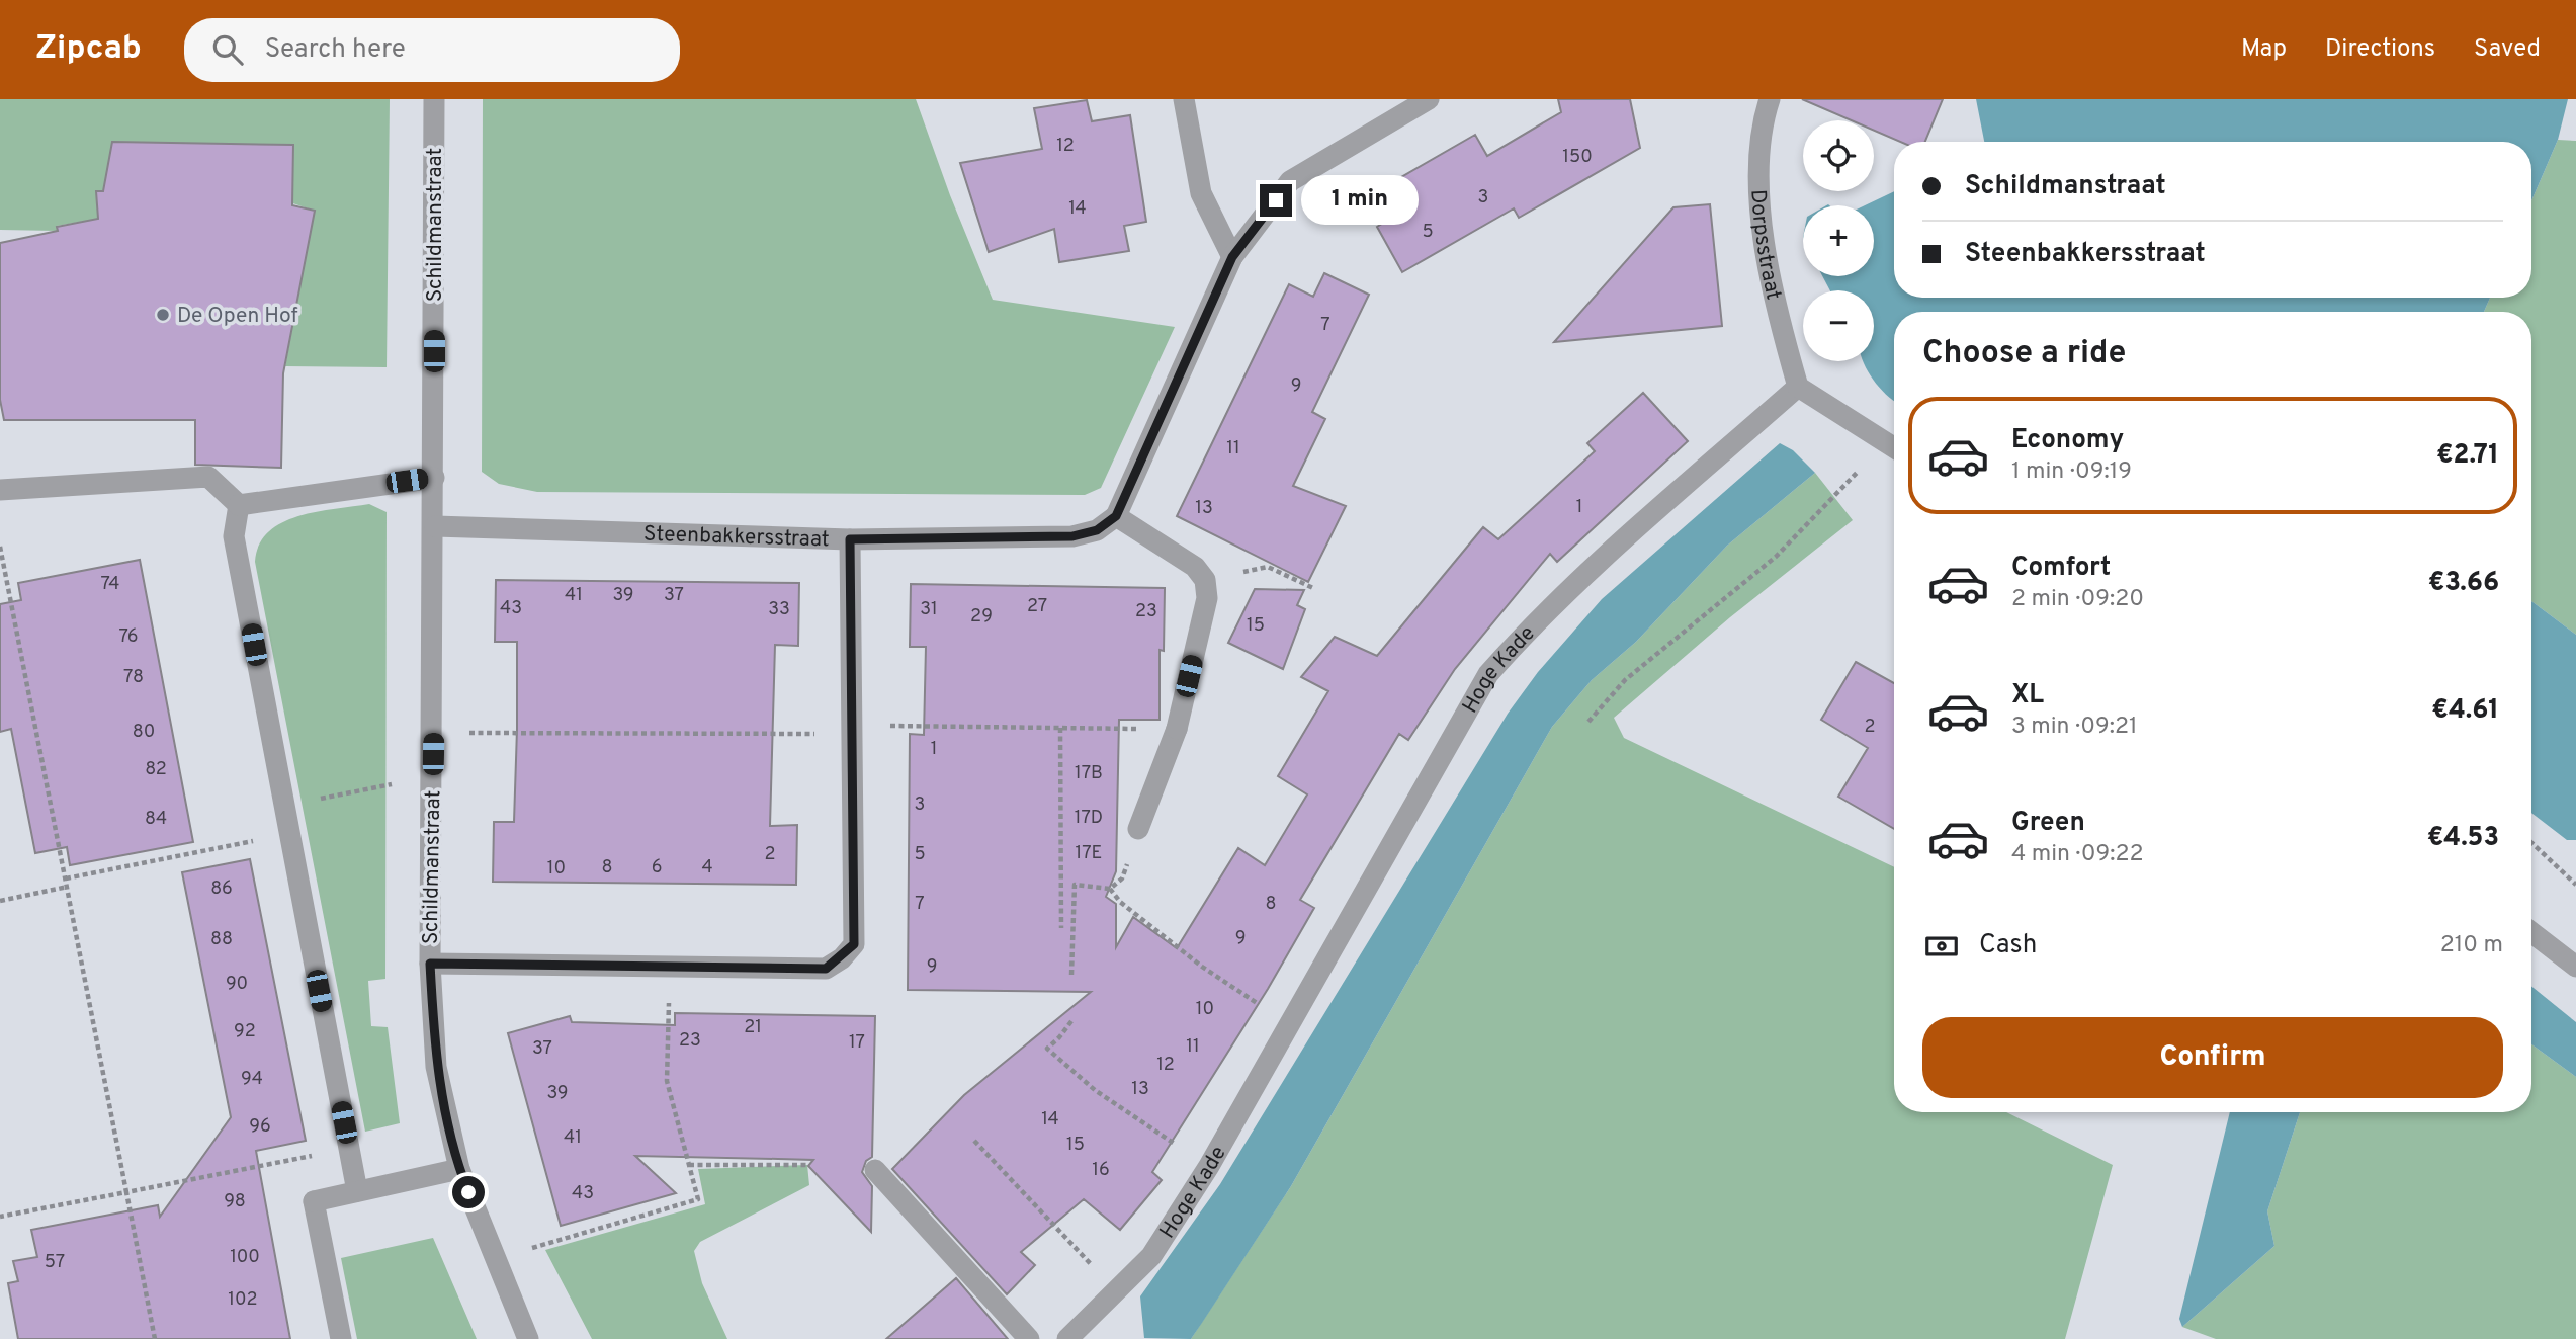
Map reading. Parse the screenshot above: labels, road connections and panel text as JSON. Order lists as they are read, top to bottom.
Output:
{
  "streets": {
    "street": [
      "Schildmanstraat",
      "Dorpsstraat",
      "Steenbakkersstraat",
      "Hoge Kade"
    ]
  },
  "crossings": [
    ["Schildmanstraat", "Steenbakkersstraat"],
    ["Dorpsstraat", "Hoge Kade"]
  ],
  "places": ["De Open Hof"],
  "house_numbers": [
    "12",
    "150",
    "3",
    "14",
    "5",
    "7",
    "9",
    "11",
    "1",
    "13",
    "74",
    "41",
    "39",
    "37",
    "27",
    "43",
    "33",
    "31",
    "23",
    "29",
    "15",
    "76",
    "78",
    "2",
    "80",
    "1",
    "82",
    "17B",
    "3",
    "17D",
    "84",
    "17E",
    "2",
    "5",
    "8",
    "6",
    "4",
    "10",
    "86",
    "7",
    "8",
    "9",
    "88",
    "9",
    "90",
    "10",
    "21",
    "92",
    "23",
    "17",
    "11",
    "37",
    "12",
    "94",
    "13",
    "39",
    "14",
    "96",
    "41",
    "15",
    "16",
    "43",
    "98",
    "100",
    "57",
    "102"
  ],
  "page": {
    "header": "Zipcab",
    "search": "Search here",
    "nav": ["Map", "Directions", "Saved"],
    "map_buttons": ["+", "−"],
    "banner": ["Schildmanstraat", "Steenbakkersstraat"],
    "bubble": "1 min",
    "heading": "Choose a ride",
    "list": [
      {
        "name": "Economy",
        "note": "1 min · 09:19",
        "value": "€2.71"
      },
      {
        "name": "Comfort",
        "note": "2 min · 09:20",
        "value": "€3.66"
      },
      {
        "name": "XL",
        "note": "3 min · 09:21",
        "value": "€4.61"
      },
      {
        "name": "Green",
        "note": "4 min · 09:22",
        "value": "€4.53"
      }
    ],
    "pay": ["Cash", "210 m"],
    "buttons": "Confirm"
  }
}
